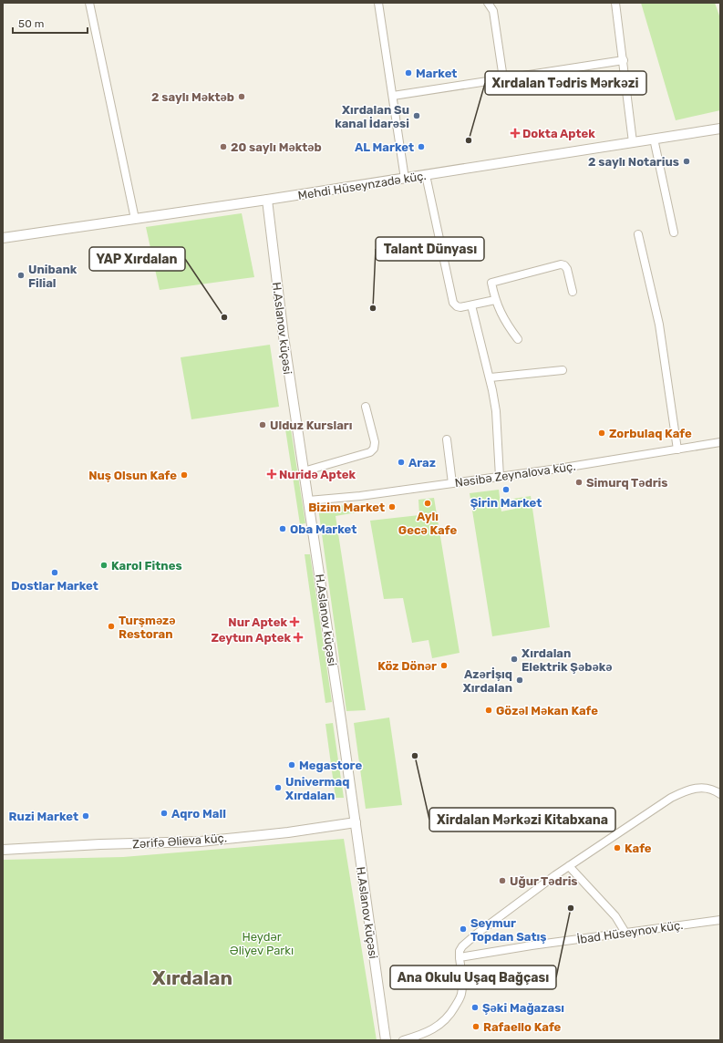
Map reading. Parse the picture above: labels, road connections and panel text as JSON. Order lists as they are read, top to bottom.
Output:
{
  "streets": {
    "street": [
      "Mehdi Hüseynzadə küç.",
      "H.Aslanov küçəsi",
      "Nəsibə Zeynalova küç.",
      "Zərifə Əlieva küç.",
      "İbad Hüseynov küç."
    ]
  },
  "crossings": [
    ["Mehdi Hüseynzadə küç.", "H.Aslanov küçəsi"],
    ["H.Aslanov küçəsi", "Nəsibə Zeynalova küç."],
    ["H.Aslanov küçəsi", "Zərifə Əlieva küç."]
  ],
  "districts": ["Xırdalan"],
  "parks": ["Heydər Əliyev Parkı"],
  "places": {
    "other": [
      "Market",
      "2 saylı Məktəb",
      "Xırdalan Su kanal İdarəsi",
      "Xırdalan Tədris Mərkəzi",
      "20 saylı Məktəb",
      "AL Market",
      "2 saylı Notarius",
      "Unibank Filial",
      "Talant Dünyası",
      "YAP Xırdalan",
      "Ulduz Kursları",
      "Zorbulaq Kafe",
      "Araz",
      "Nuş Olsun Kafe",
      "Simurq Tədris",
      "Şirin Market",
      "Aylı Gecə Kafe",
      "Bizim Market",
      "Oba Market",
      "Karol Fitnes",
      "Dostlar Market",
      "Turşməzə Restoran",
      "Xırdalan Elektrik Şəbəkə",
      "Köz Dönər",
      "Azərİşıq Xırdalan",
      "Gözəl Məkan Kafe",
      "Xirdalan Mərkəzi Kitabxana",
      "Megastore",
      "Univermaq Xırdalan",
      "Aqro Mall",
      "Ruzi Market",
      "Kafe",
      "Uğur Tədris",
      "Ana Okulu Uşaq Bağçası",
      "Seymur Topdan Satış",
      "Şəki Mağazası",
      "Rafaello Kafe"
    ],
    "health": [
      "Dokta Aptek",
      "Nuridə Aptek",
      "Nur Aptek",
      "Zeytun Aptek"
    ]
  },
  "scale_bar": "50 m"
}
